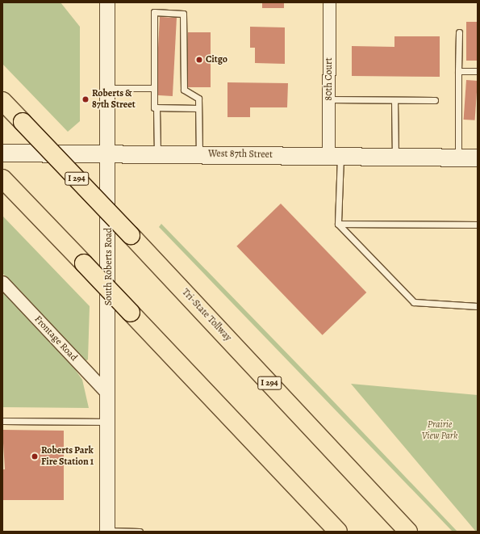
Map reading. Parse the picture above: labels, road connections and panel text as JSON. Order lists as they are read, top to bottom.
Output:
{
  "streets": {
    "highway": ["I 294", "Tri-State Tollway"],
    "main road": ["West 87th Street"],
    "street": ["80th Court", "South Roberts Road", "Frontage Road"]
  },
  "crossings": [
    ["80th Court", "West 87th Street"],
    ["West 87th Street", "South Roberts Road"],
    ["South Roberts Road", "Frontage Road"]
  ],
  "parks": ["Prairie View Park"],
  "places": ["Citgo", "Roberts & 87th Street", "Roberts Park Fire Station 1"]
}
